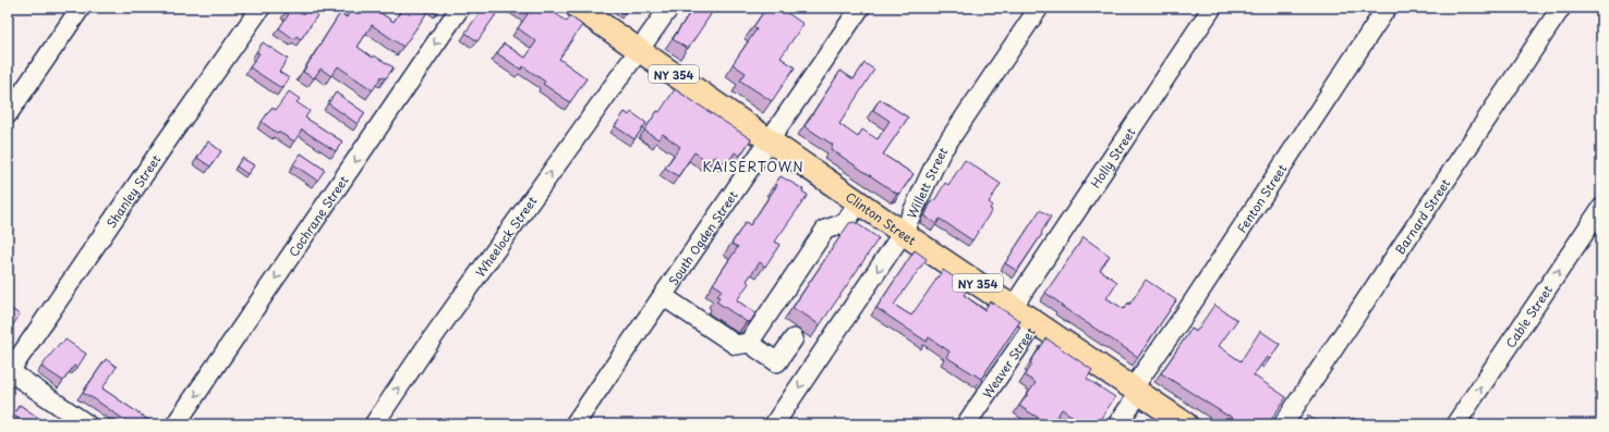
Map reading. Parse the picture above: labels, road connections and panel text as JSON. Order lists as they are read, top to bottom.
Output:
{
  "streets": {
    "main road": ["NY 354", "Clinton Street"],
    "street": [
      "Holly Street",
      "Willett Street",
      "Shanley Street",
      "Fenton Street",
      "Cochrane Street",
      "Barnard Street",
      "Wheelock Street",
      "South Ogden Street",
      "Cable Street",
      "Weaver Street"
    ]
  },
  "crossings": [
    ["Holly Street", "Clinton Street"],
    ["Willett Street", "Clinton Street"],
    ["Fenton Street", "Clinton Street"],
    ["Clinton Street", "Wheelock Street"],
    ["Clinton Street", "South Ogden Street"],
    ["Clinton Street", "Weaver Street"]
  ],
  "one_way": ["Cochrane Street", "Wheelock Street", "Cable Street"],
  "districts": ["KAISERTOWN"]
}
